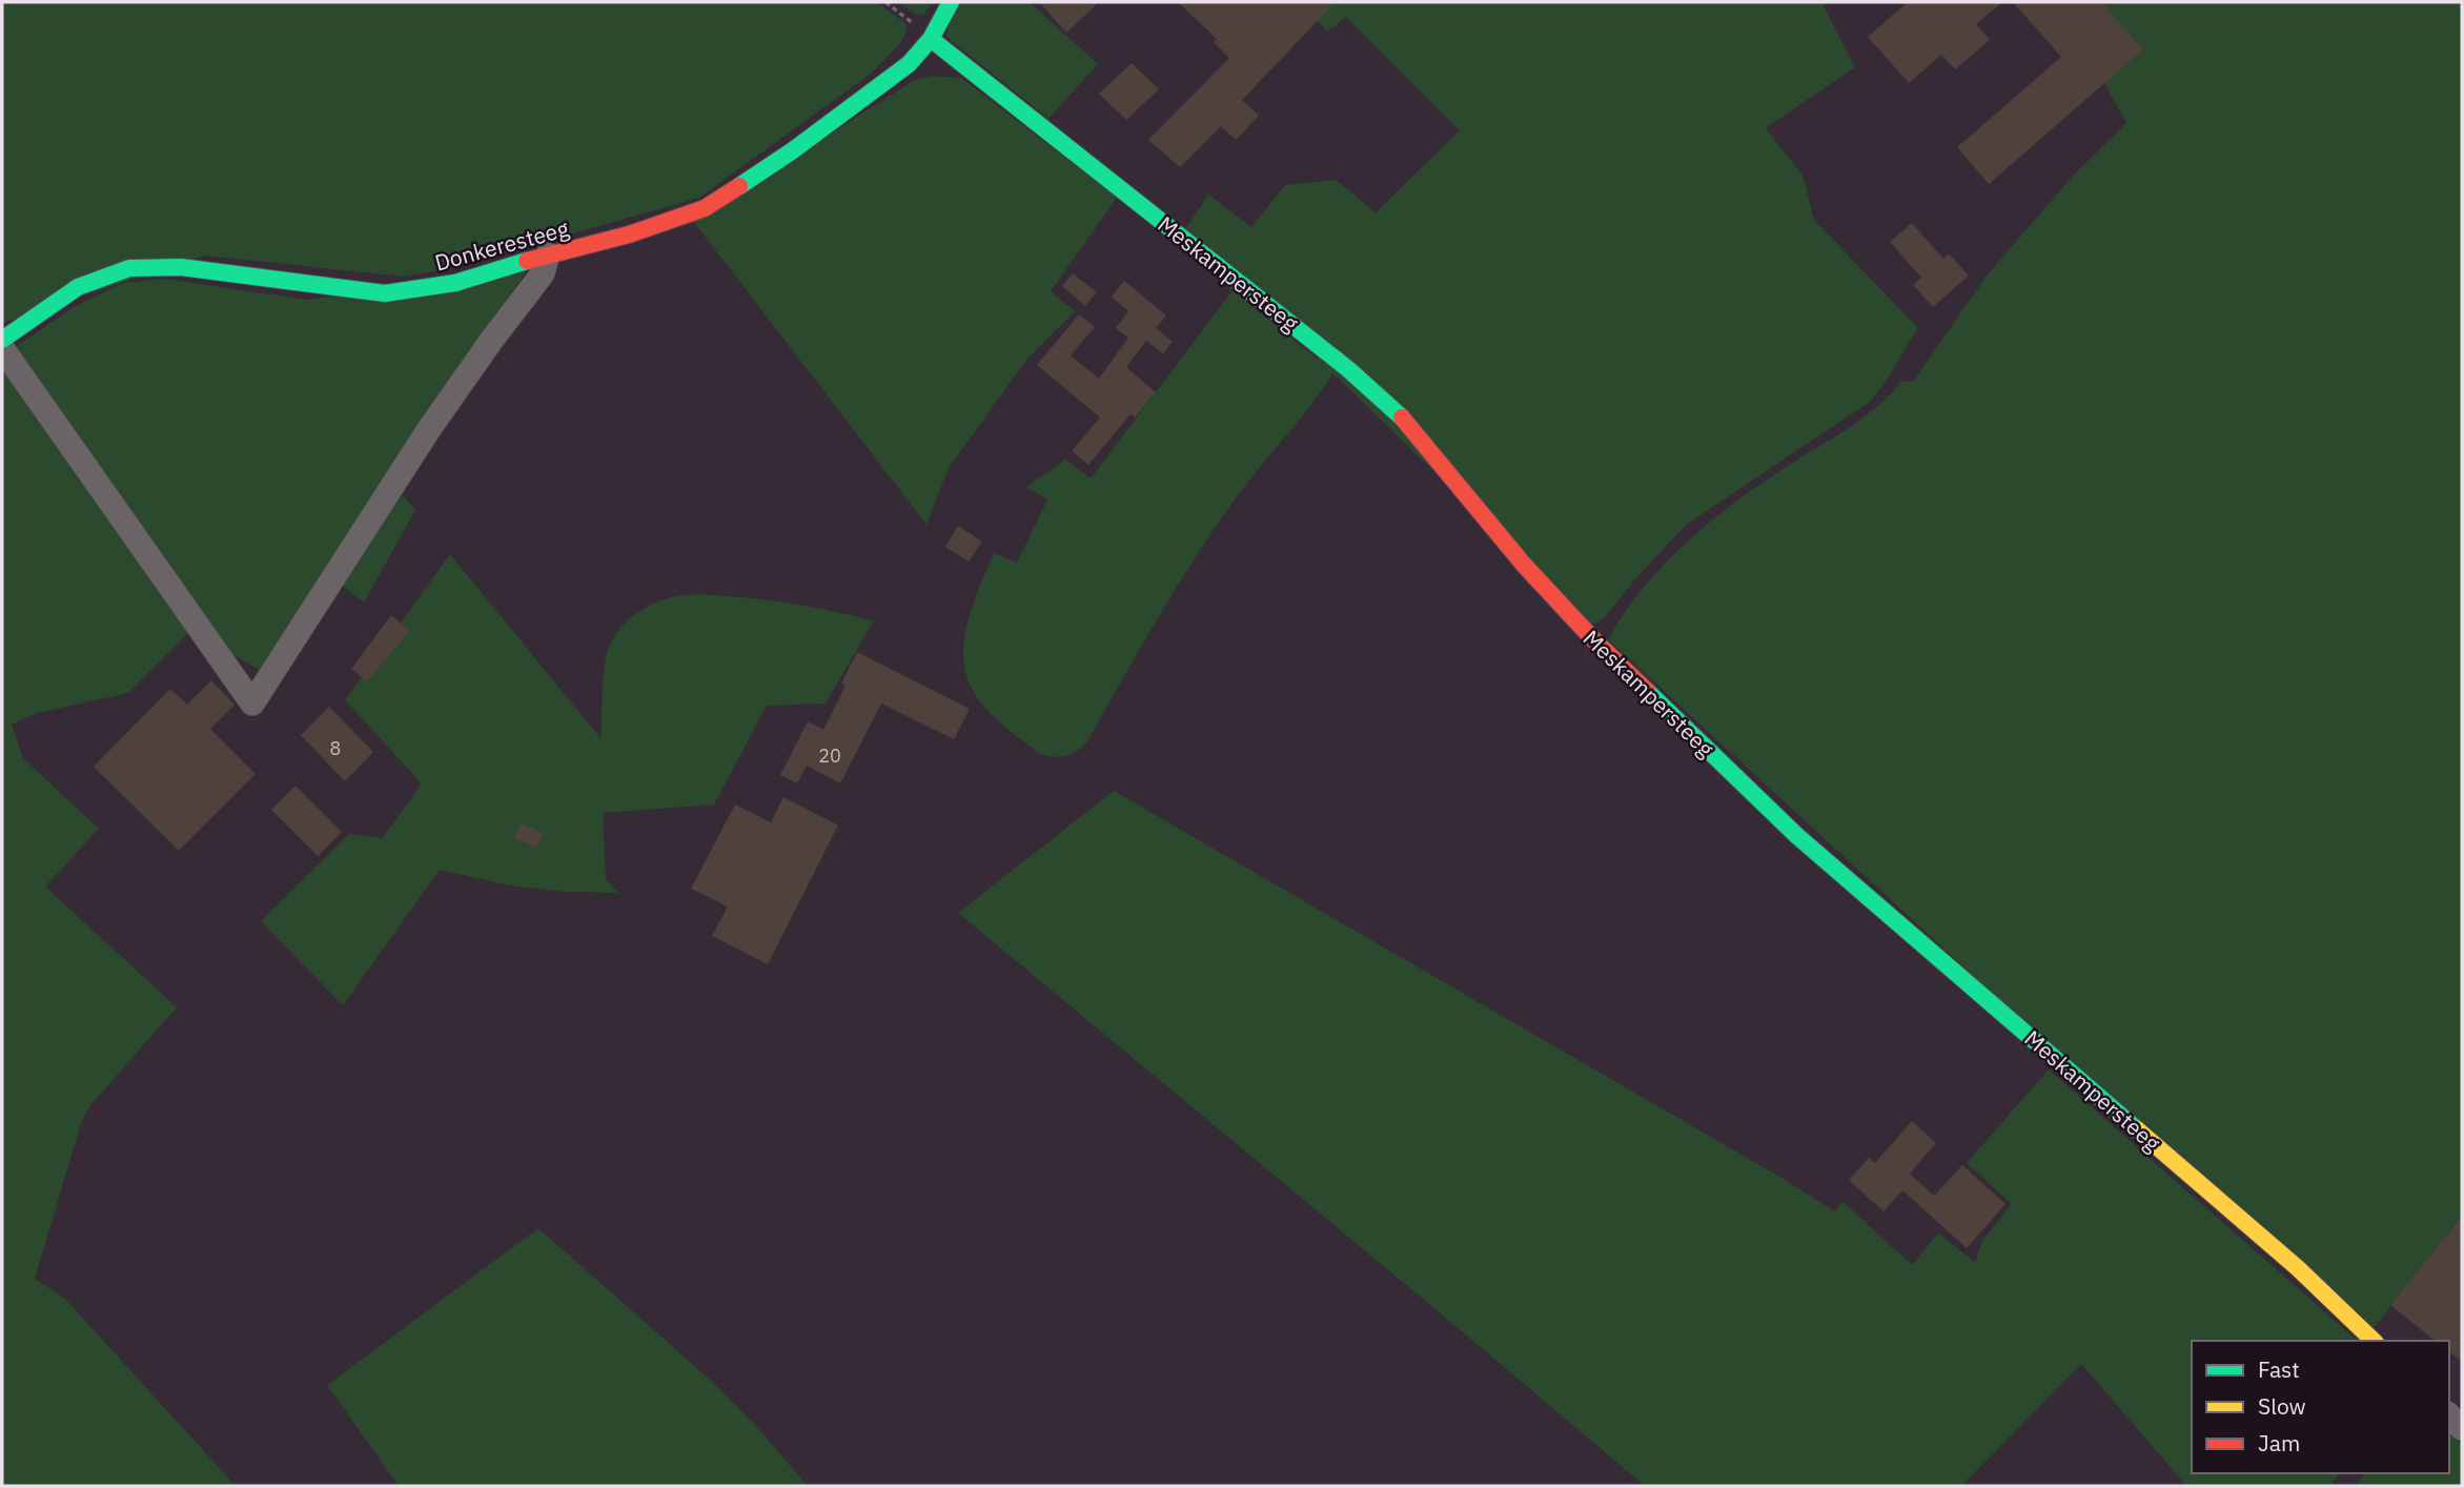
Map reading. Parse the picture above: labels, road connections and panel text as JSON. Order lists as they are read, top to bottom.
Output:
{
  "streets": {
    "street": ["Donkeresteeg", "Meskampersteeg"]
  },
  "crossings": [
    ["Donkeresteeg", "Meskampersteeg"]
  ],
  "house_numbers": ["8", "20"],
  "legend": ["Fast", "Slow", "Jam"]
}
